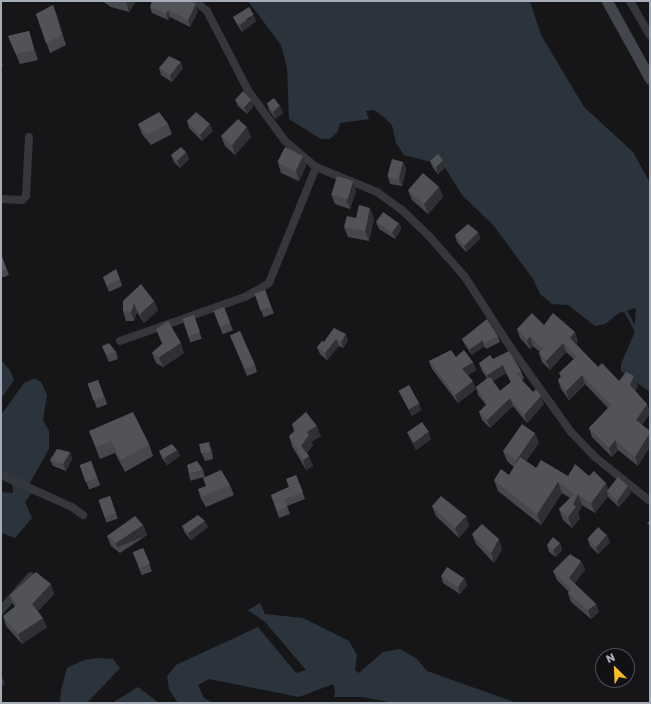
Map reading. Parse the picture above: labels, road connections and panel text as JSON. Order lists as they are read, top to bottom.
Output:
{
  "north": "top left"
}
